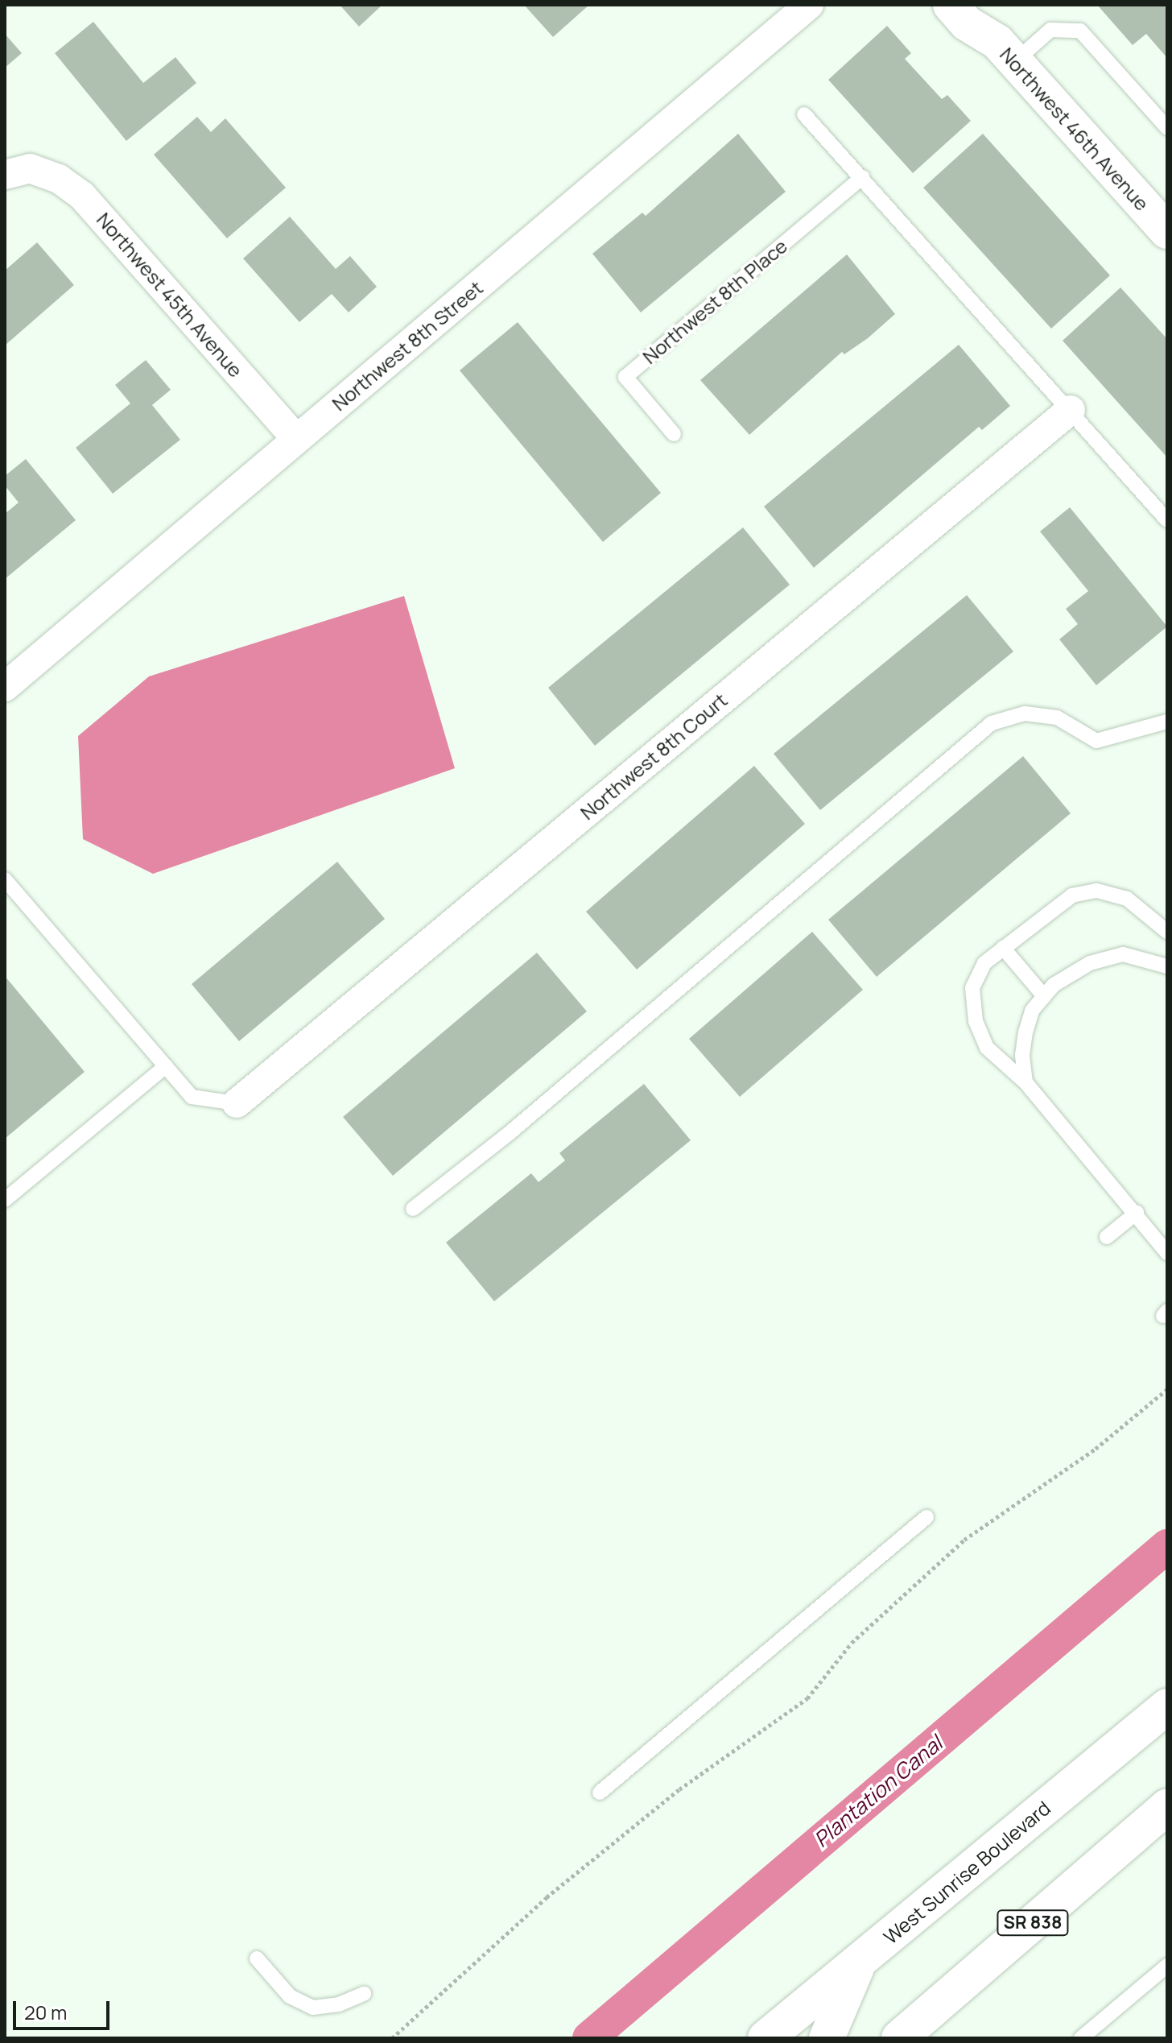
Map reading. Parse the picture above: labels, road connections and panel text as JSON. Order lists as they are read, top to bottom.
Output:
{
  "streets": {
    "main road": ["Northwest 46th Avenue", "West Sunrise Boulevard", "SR 838"],
    "street": ["Northwest 45th Avenue", "Northwest 8th Street", "Northwest 8th Court"],
    "lane": ["Northwest 8th Place"]
  },
  "crossings": [
    ["Northwest 45th Avenue", "Northwest 8th Street"]
  ],
  "water": ["Plantation Canal"],
  "scale_bar": "20 m"
}
